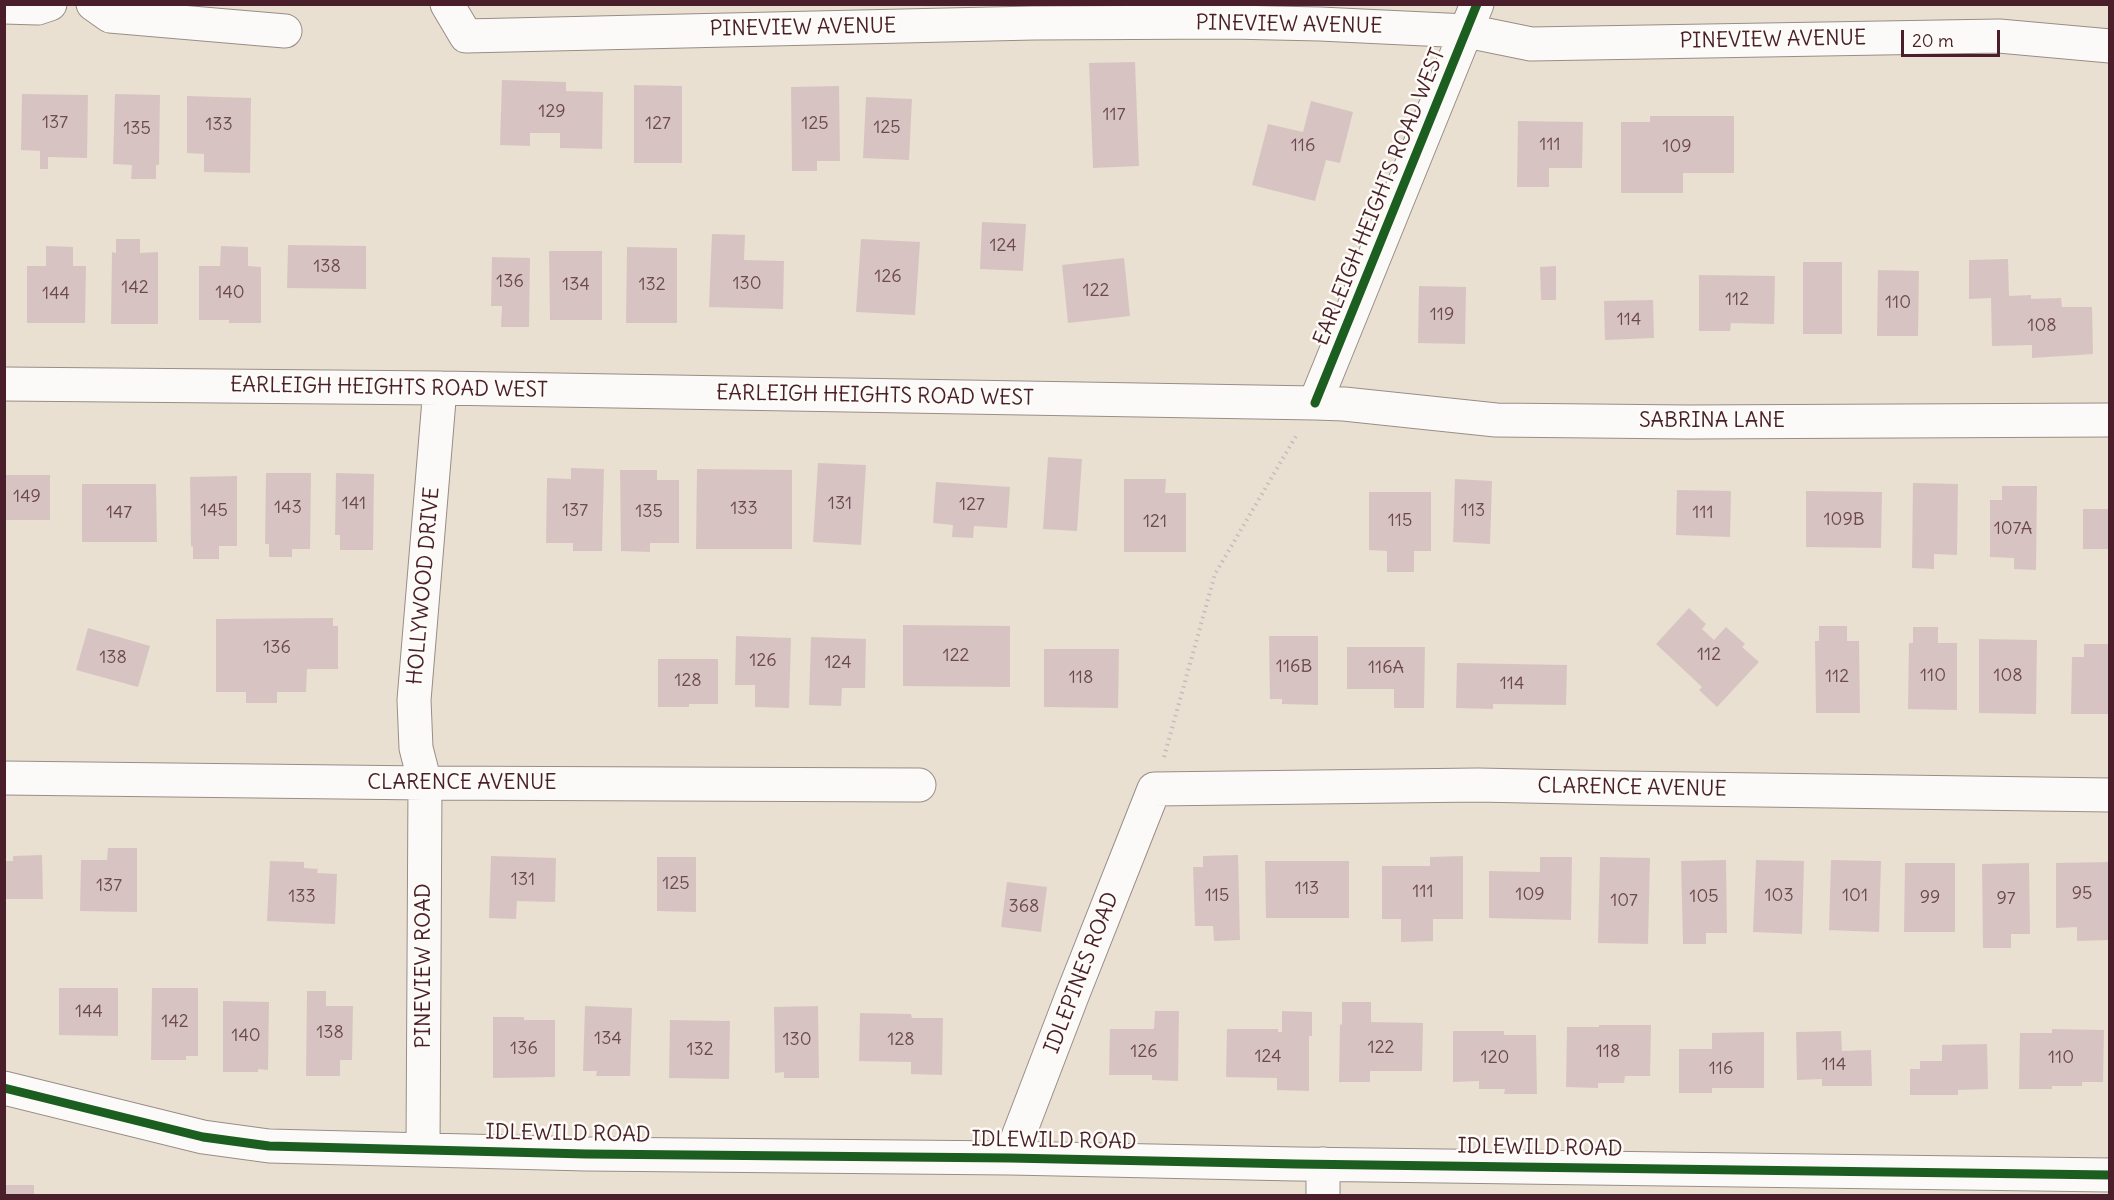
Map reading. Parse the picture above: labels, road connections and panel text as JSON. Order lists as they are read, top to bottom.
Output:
{
  "streets": {
    "street": [
      "PINEVIEW AVENUE",
      "EARLEIGH HEIGHTS ROAD WEST",
      "SABRINA LANE",
      "HOLLYWOOD DRIVE",
      "CLARENCE AVENUE",
      "PINEVIEW ROAD",
      "IDLEPINES ROAD",
      "IDLEWILD ROAD"
    ]
  },
  "crossings": [
    ["PINEVIEW AVENUE", "EARLEIGH HEIGHTS ROAD WEST"],
    ["EARLEIGH HEIGHTS ROAD WEST", "SABRINA LANE"],
    ["EARLEIGH HEIGHTS ROAD WEST", "HOLLYWOOD DRIVE"],
    ["HOLLYWOOD DRIVE", "CLARENCE AVENUE"],
    ["HOLLYWOOD DRIVE", "PINEVIEW ROAD"],
    ["CLARENCE AVENUE", "PINEVIEW ROAD"],
    ["CLARENCE AVENUE", "IDLEPINES ROAD"],
    ["PINEVIEW ROAD", "IDLEWILD ROAD"],
    ["IDLEPINES ROAD", "IDLEWILD ROAD"]
  ],
  "house_numbers": [
    "129",
    "117",
    "137",
    "127",
    "125",
    "133",
    "125",
    "135",
    "111",
    "116",
    "109",
    "124",
    "138",
    "126",
    "136",
    "130",
    "134",
    "132",
    "142",
    "122",
    "140",
    "144",
    "112",
    "110",
    "119",
    "114",
    "108",
    "149",
    "141",
    "131",
    "127",
    "143",
    "133",
    "145",
    "137",
    "113",
    "135",
    "147",
    "111",
    "109B",
    "115",
    "121",
    "107A",
    "136",
    "112",
    "122",
    "138",
    "126",
    "124",
    "116B",
    "116A",
    "110",
    "108",
    "112",
    "118",
    "128",
    "114",
    "131",
    "125",
    "137",
    "113",
    "111",
    "95",
    "109",
    "115",
    "103",
    "101",
    "133",
    "105",
    "99",
    "97",
    "107",
    "368",
    "144",
    "142",
    "138",
    "140",
    "134",
    "130",
    "128",
    "122",
    "136",
    "132",
    "126",
    "118",
    "124",
    "120",
    "110",
    "114",
    "116"
  ],
  "scale_bar": "20 m"
}
